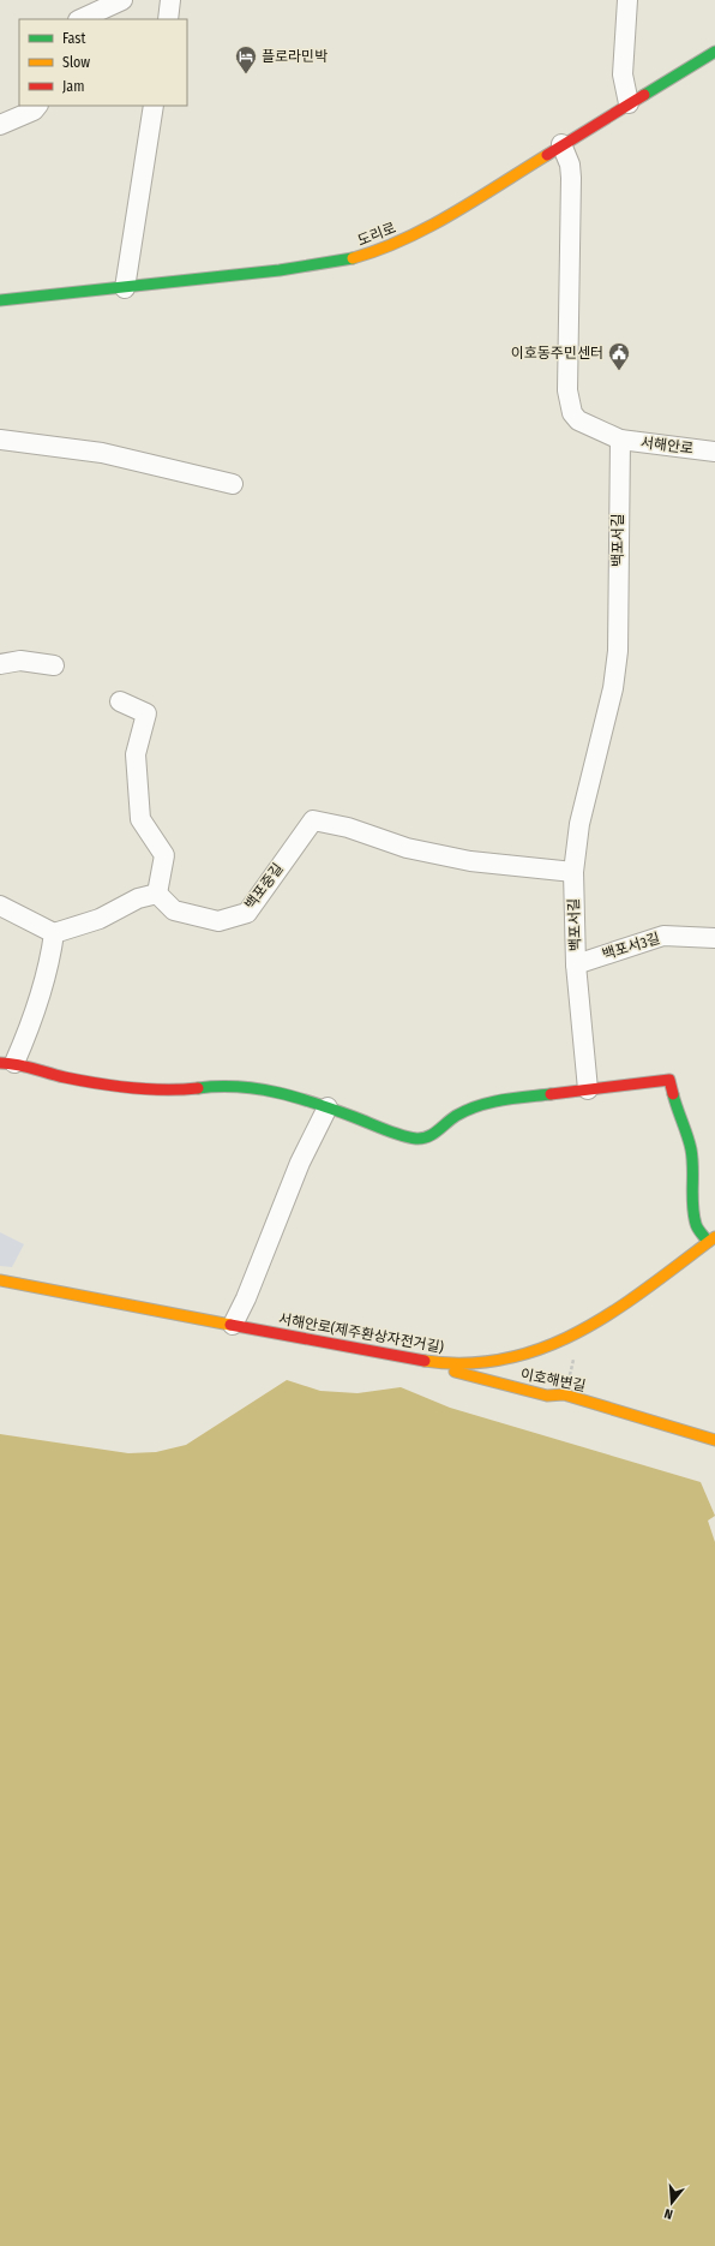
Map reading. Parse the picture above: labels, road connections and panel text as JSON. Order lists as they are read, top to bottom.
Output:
{
  "streets": {
    "street": [
      "도리로",
      "서해안로",
      "백포서길",
      "백포중길",
      "백포서3길",
      "서해안로(제주환상자전거길)",
      "이호해변길"
    ]
  },
  "crossings": [
    ["서해안로", "백포서길"],
    ["백포서길", "백포중길"],
    ["백포서길", "백포서3길"],
    ["서해안로(제주환상자전거길)", "이호해변길"]
  ],
  "places": {
    "hotel": ["플로라민박"],
    "public building": ["이호동주민센터"]
  },
  "legend": ["Fast", "Slow", "Jam"],
  "north": "bottom"
}
